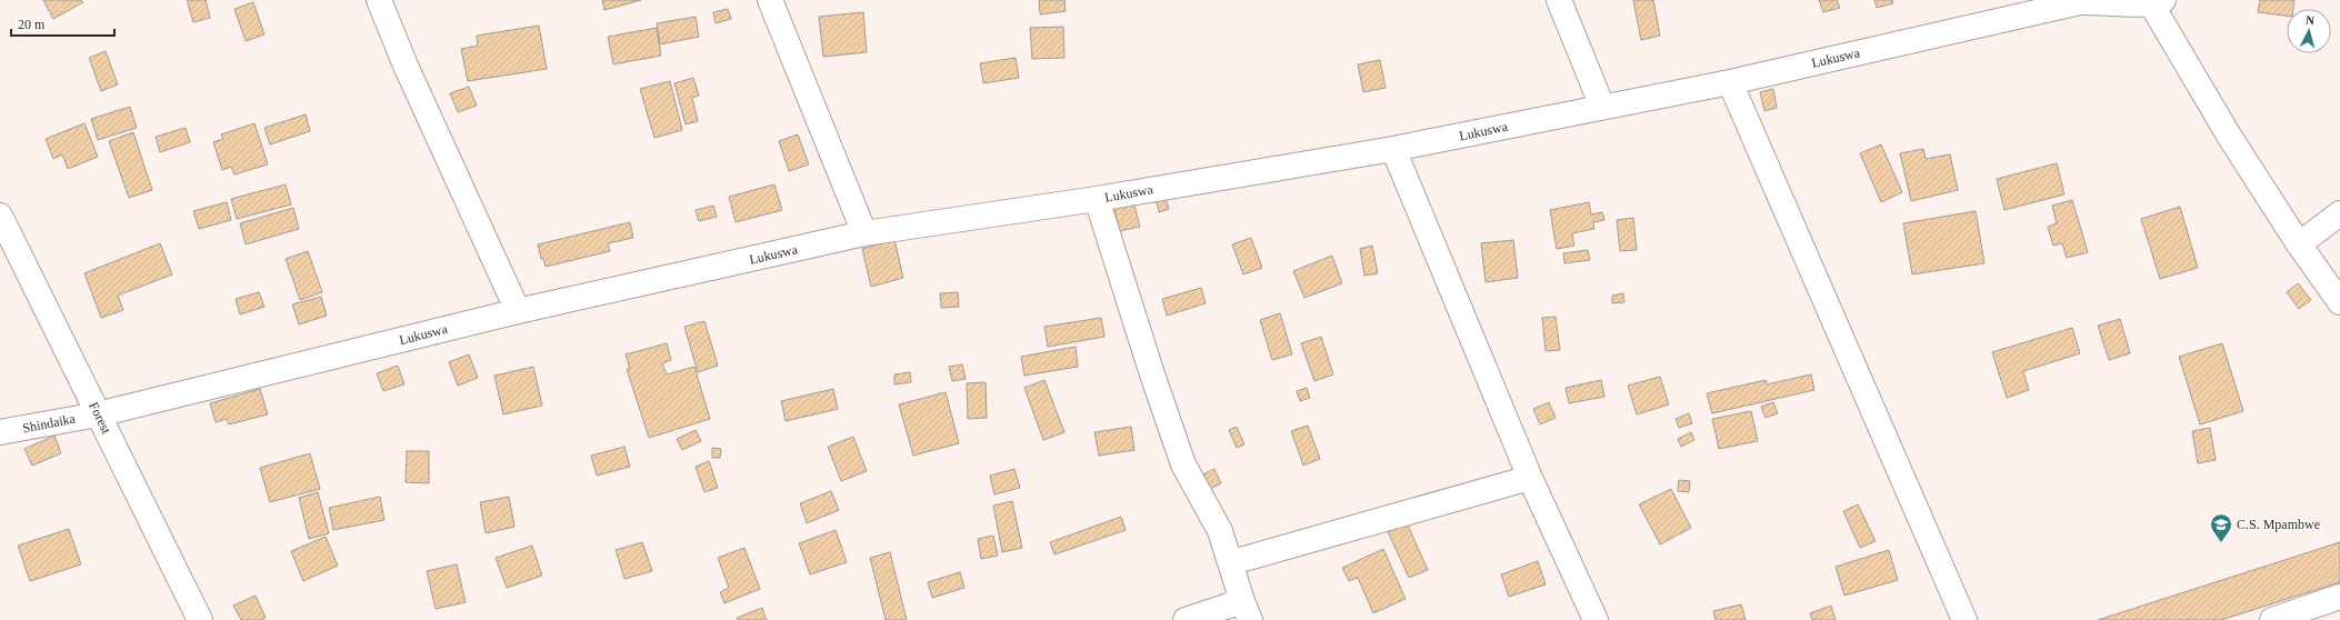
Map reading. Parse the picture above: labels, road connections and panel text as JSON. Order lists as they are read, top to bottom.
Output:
{
  "streets": {
    "street": ["Lukuswa", "Forest", "Shindaika"]
  },
  "crossings": [
    ["Lukuswa", "Forest"],
    ["Lukuswa", "Shindaika"],
    ["Forest", "Shindaika"]
  ],
  "places": {
    "school or university": ["C.S. Mpambwe"]
  },
  "scale_bar": "20 m",
  "north": "top"
}
